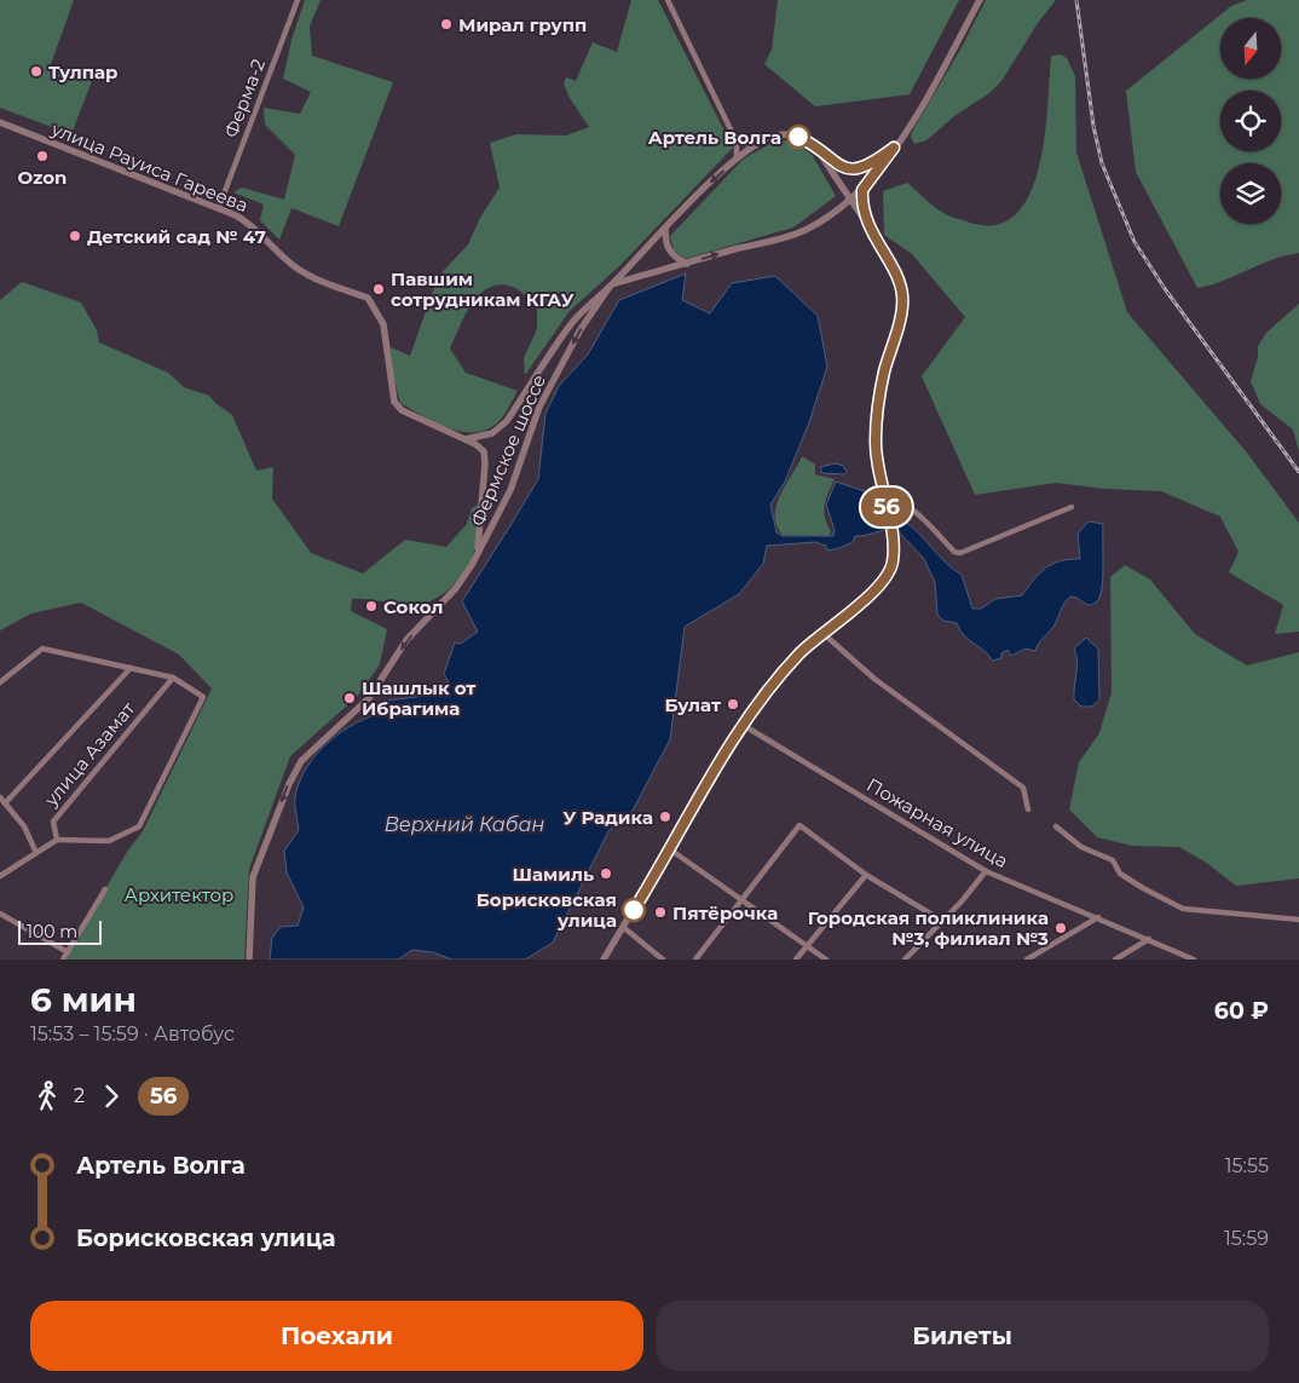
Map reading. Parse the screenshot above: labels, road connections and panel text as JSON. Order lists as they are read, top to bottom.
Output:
{
  "streets": {
    "street": [
      "Ферма-2",
      "улица Рауиса Гареева",
      "Фермское шоссе",
      "улица Азамат",
      "Пожарная улица"
    ]
  },
  "crossings": [
    ["Ферма-2", "улица Рауиса Гареева"],
    ["улица Рауиса Гареева", "Фермское шоссе"]
  ],
  "water": ["Верхний Кабан"],
  "parks": ["Архитектор"],
  "places": [
    "Мирал групп",
    "Тулпар",
    "Артель Волга",
    "Ozon",
    "Детский сад № 47",
    "Павшим сотрудникам КГАУ",
    "Сокол",
    "Шашлык от Ибрагима",
    "Булат",
    "У Радика",
    "Шамиль",
    "Борисковская улица",
    "Пятёрочка",
    "Городская поликлиника №3, филиал №3"
  ],
  "lines": ["bus line 56"],
  "scale_bar": "100 m",
  "north": "bottom",
  "page": {
    "on_map": "56",
    "scale": "100 m",
    "heading": ["6 мин", "15:53 – 15:59 · Автобус", "60 ₽"],
    "legs": ["2", "56"],
    "list": [
      {
        "name": "Артель Волга",
        "value": "15:55"
      },
      {
        "name": "Борисковская улица",
        "value": "15:59"
      }
    ],
    "buttons": ["Поехали", "Билеты"]
  }
}
